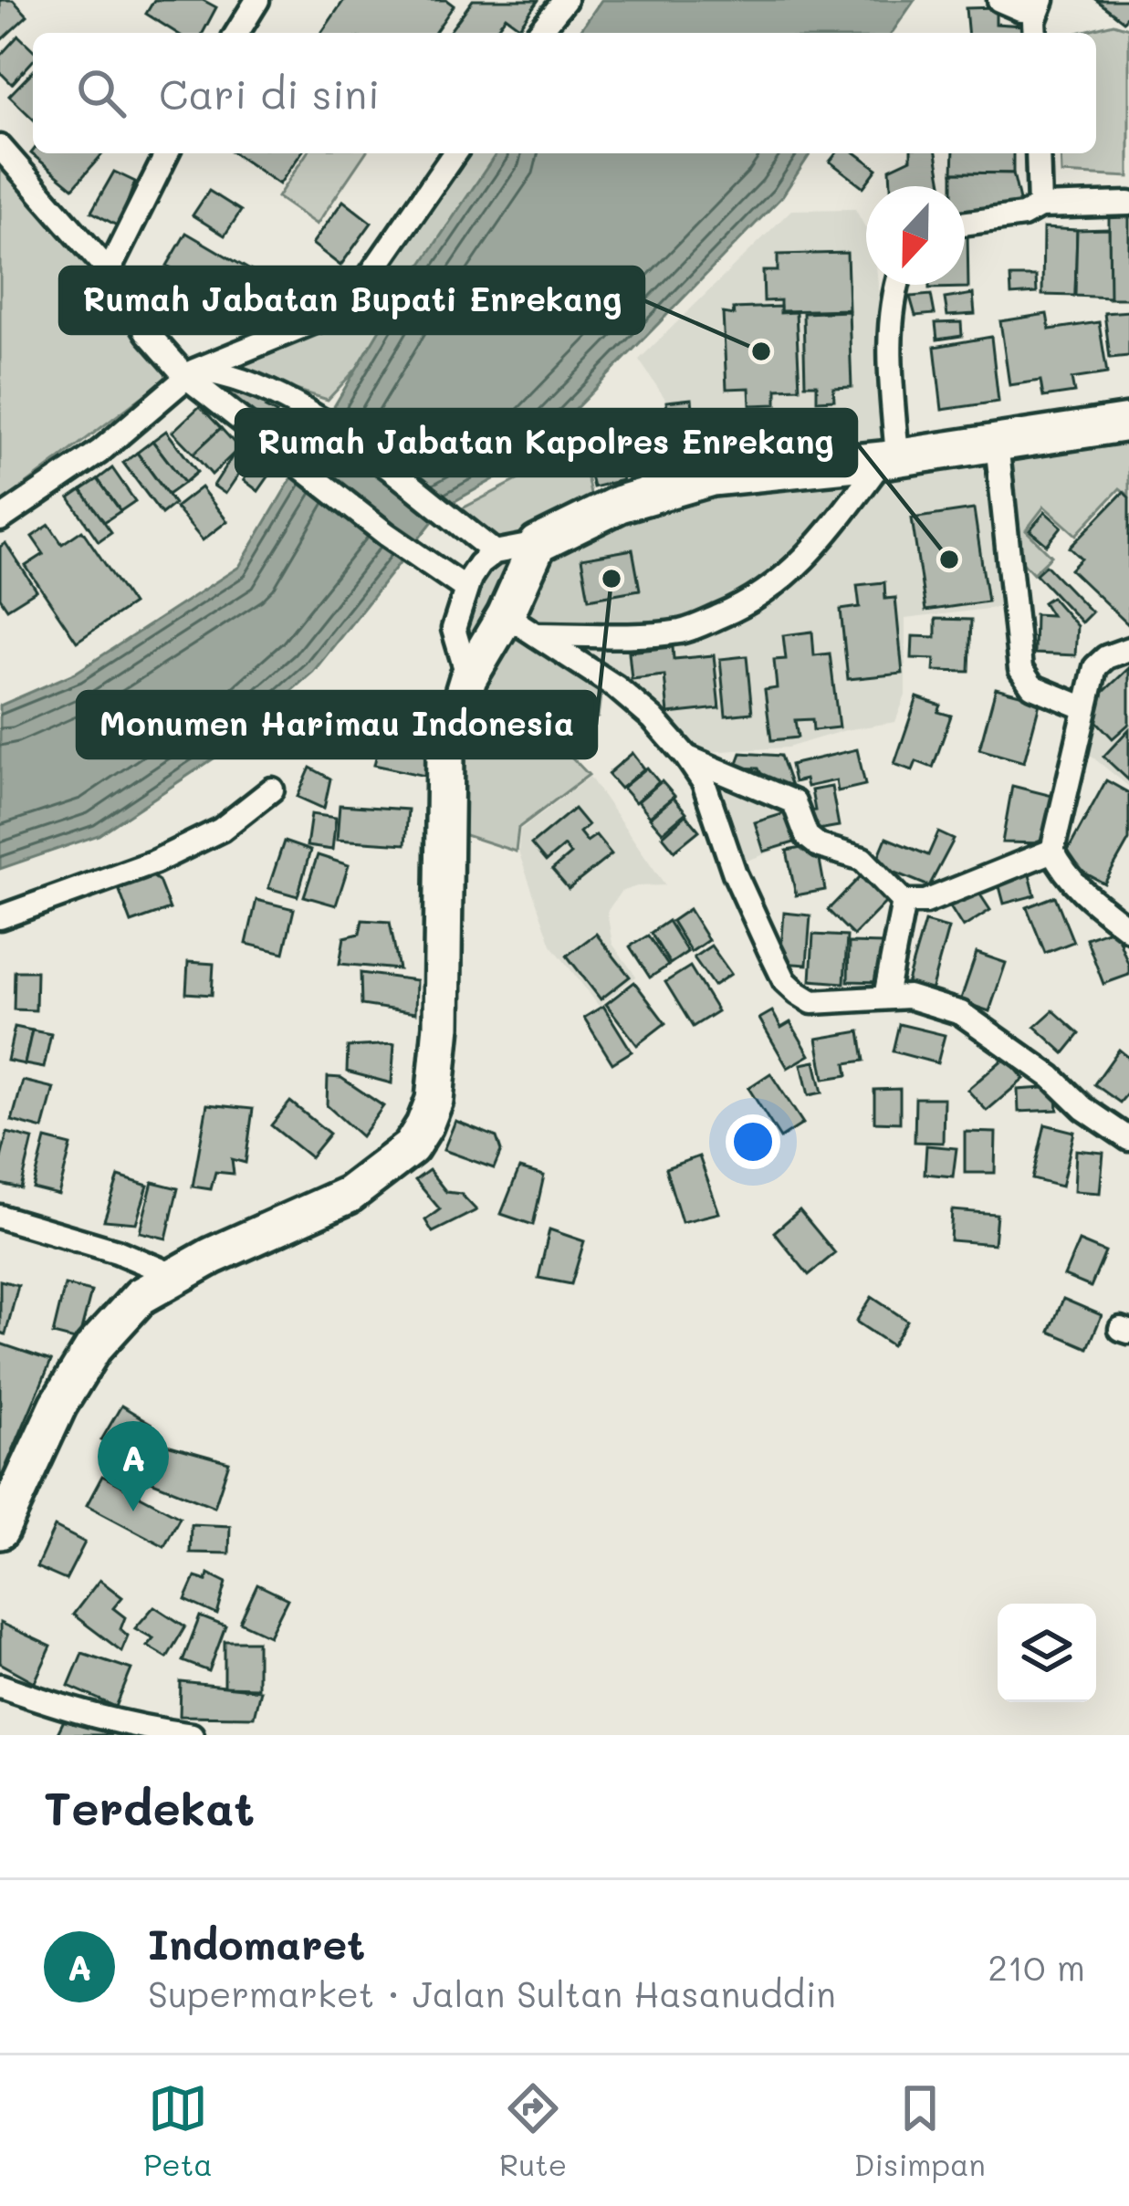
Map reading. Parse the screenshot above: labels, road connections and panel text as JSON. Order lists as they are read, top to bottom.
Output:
{
  "places": ["Rumah Jabatan Bupati Enrekang", "Rumah Jabatan Kapolres Enrekang", "Monumen Harimau Indonesia"],
  "north": "bottom",
  "page": {
    "search": "Cari di sini",
    "pins": "A",
    "heading": "Terdekat",
    "list": [
      {
        "mark": "A",
        "name": "Indomaret",
        "note": "Supermarket · Jalan Sultan Hasanuddin",
        "value": "210 m"
      }
    ],
    "nav": ["Peta", "Rute", "Disimpan"]
  }
}
